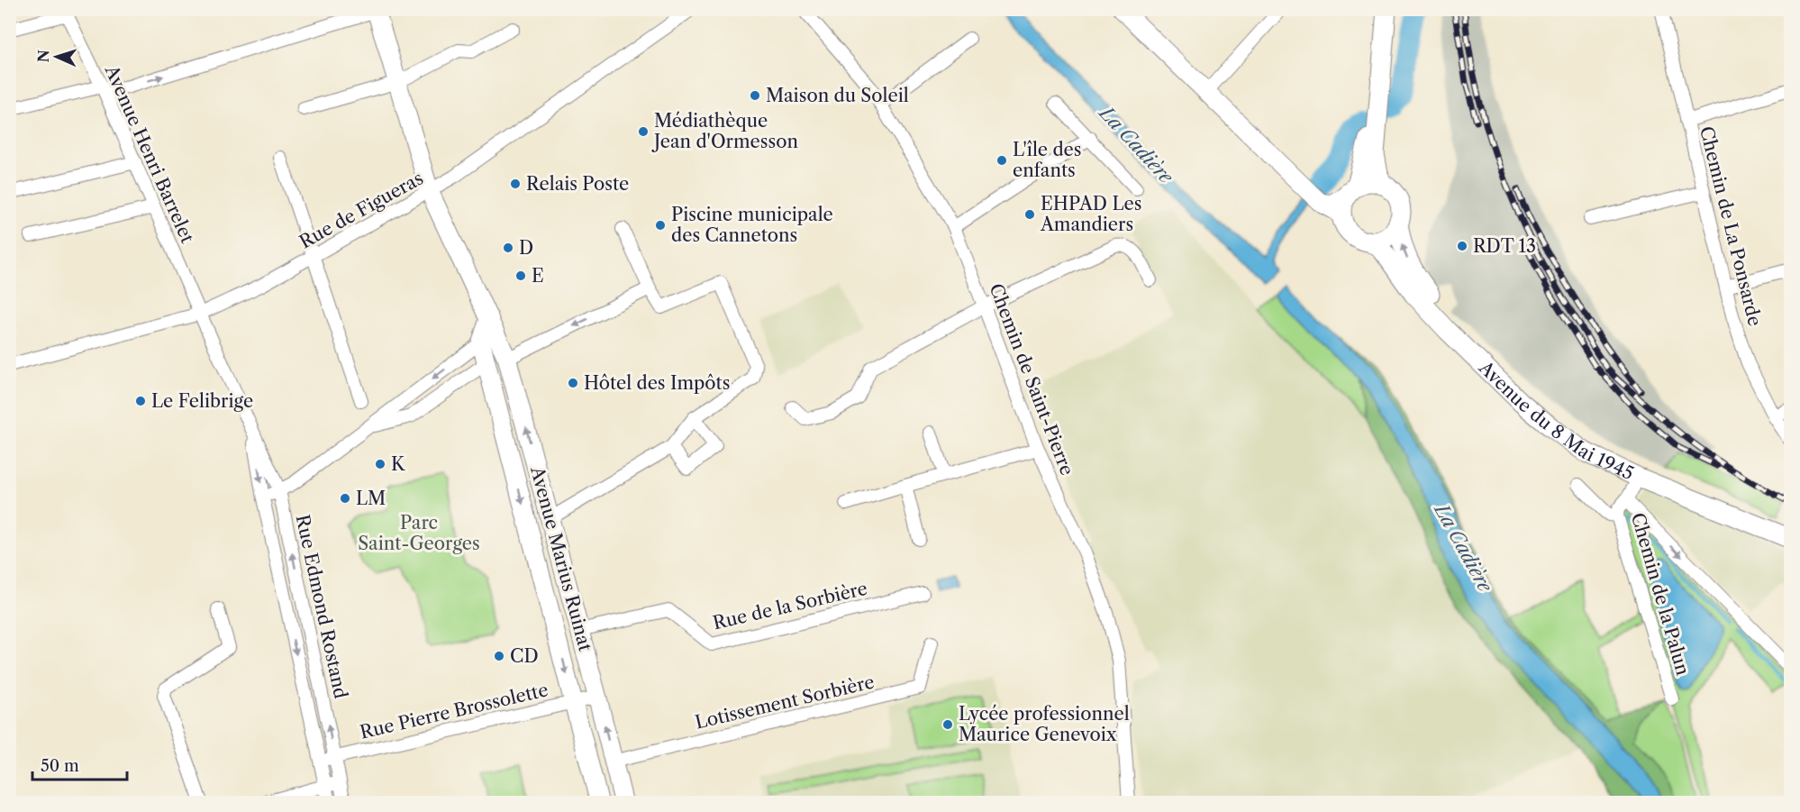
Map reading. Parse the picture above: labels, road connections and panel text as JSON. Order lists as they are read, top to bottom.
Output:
{
  "streets": {
    "main road": ["Avenue du 8 Mai 1945"],
    "street": [
      "Avenue Henri Barrelet",
      "Rue de Figueras",
      "Chemin de La Ponsarde",
      "Chemin de Saint-Pierre",
      "Avenue Marius Ruinat",
      "Chemin de la Palun",
      "Rue de la Sorbière",
      "Rue Edmond Rostand",
      "Lotissement Sorbière",
      "Rue Pierre Brossolette"
    ]
  },
  "crossings": [
    ["Avenue Henri Barrelet", "Rue de Figueras"],
    ["Avenue Henri Barrelet", "Rue Edmond Rostand"],
    ["Rue de Figueras", "Avenue Marius Ruinat"],
    ["Rue de Figueras", "Rue Edmond Rostand"],
    ["Avenue du 8 Mai 1945", "Chemin de la Palun"],
    ["Avenue Marius Ruinat", "Rue de la Sorbière"],
    ["Avenue Marius Ruinat", "Lotissement Sorbière"],
    ["Avenue Marius Ruinat", "Rue Pierre Brossolette"],
    ["Rue Edmond Rostand", "Rue Pierre Brossolette"]
  ],
  "water": ["La Cadière"],
  "parks": ["Parc Saint-Georges"],
  "places": [
    "Maison du Soleil",
    "Médiathèque Jean d'Ormesson",
    "L'île des enfants",
    "Relais Poste",
    "EHPAD Les Amandiers",
    "Piscine municipale des Cannetons",
    "RDT 13",
    "D",
    "E",
    "Hôtel des Impôts",
    "Le Felibrige",
    "K",
    "LM",
    "CD",
    "Lycée professionnel Maurice Genevoix"
  ],
  "scale_bar": "50 m",
  "north": "left"
}
